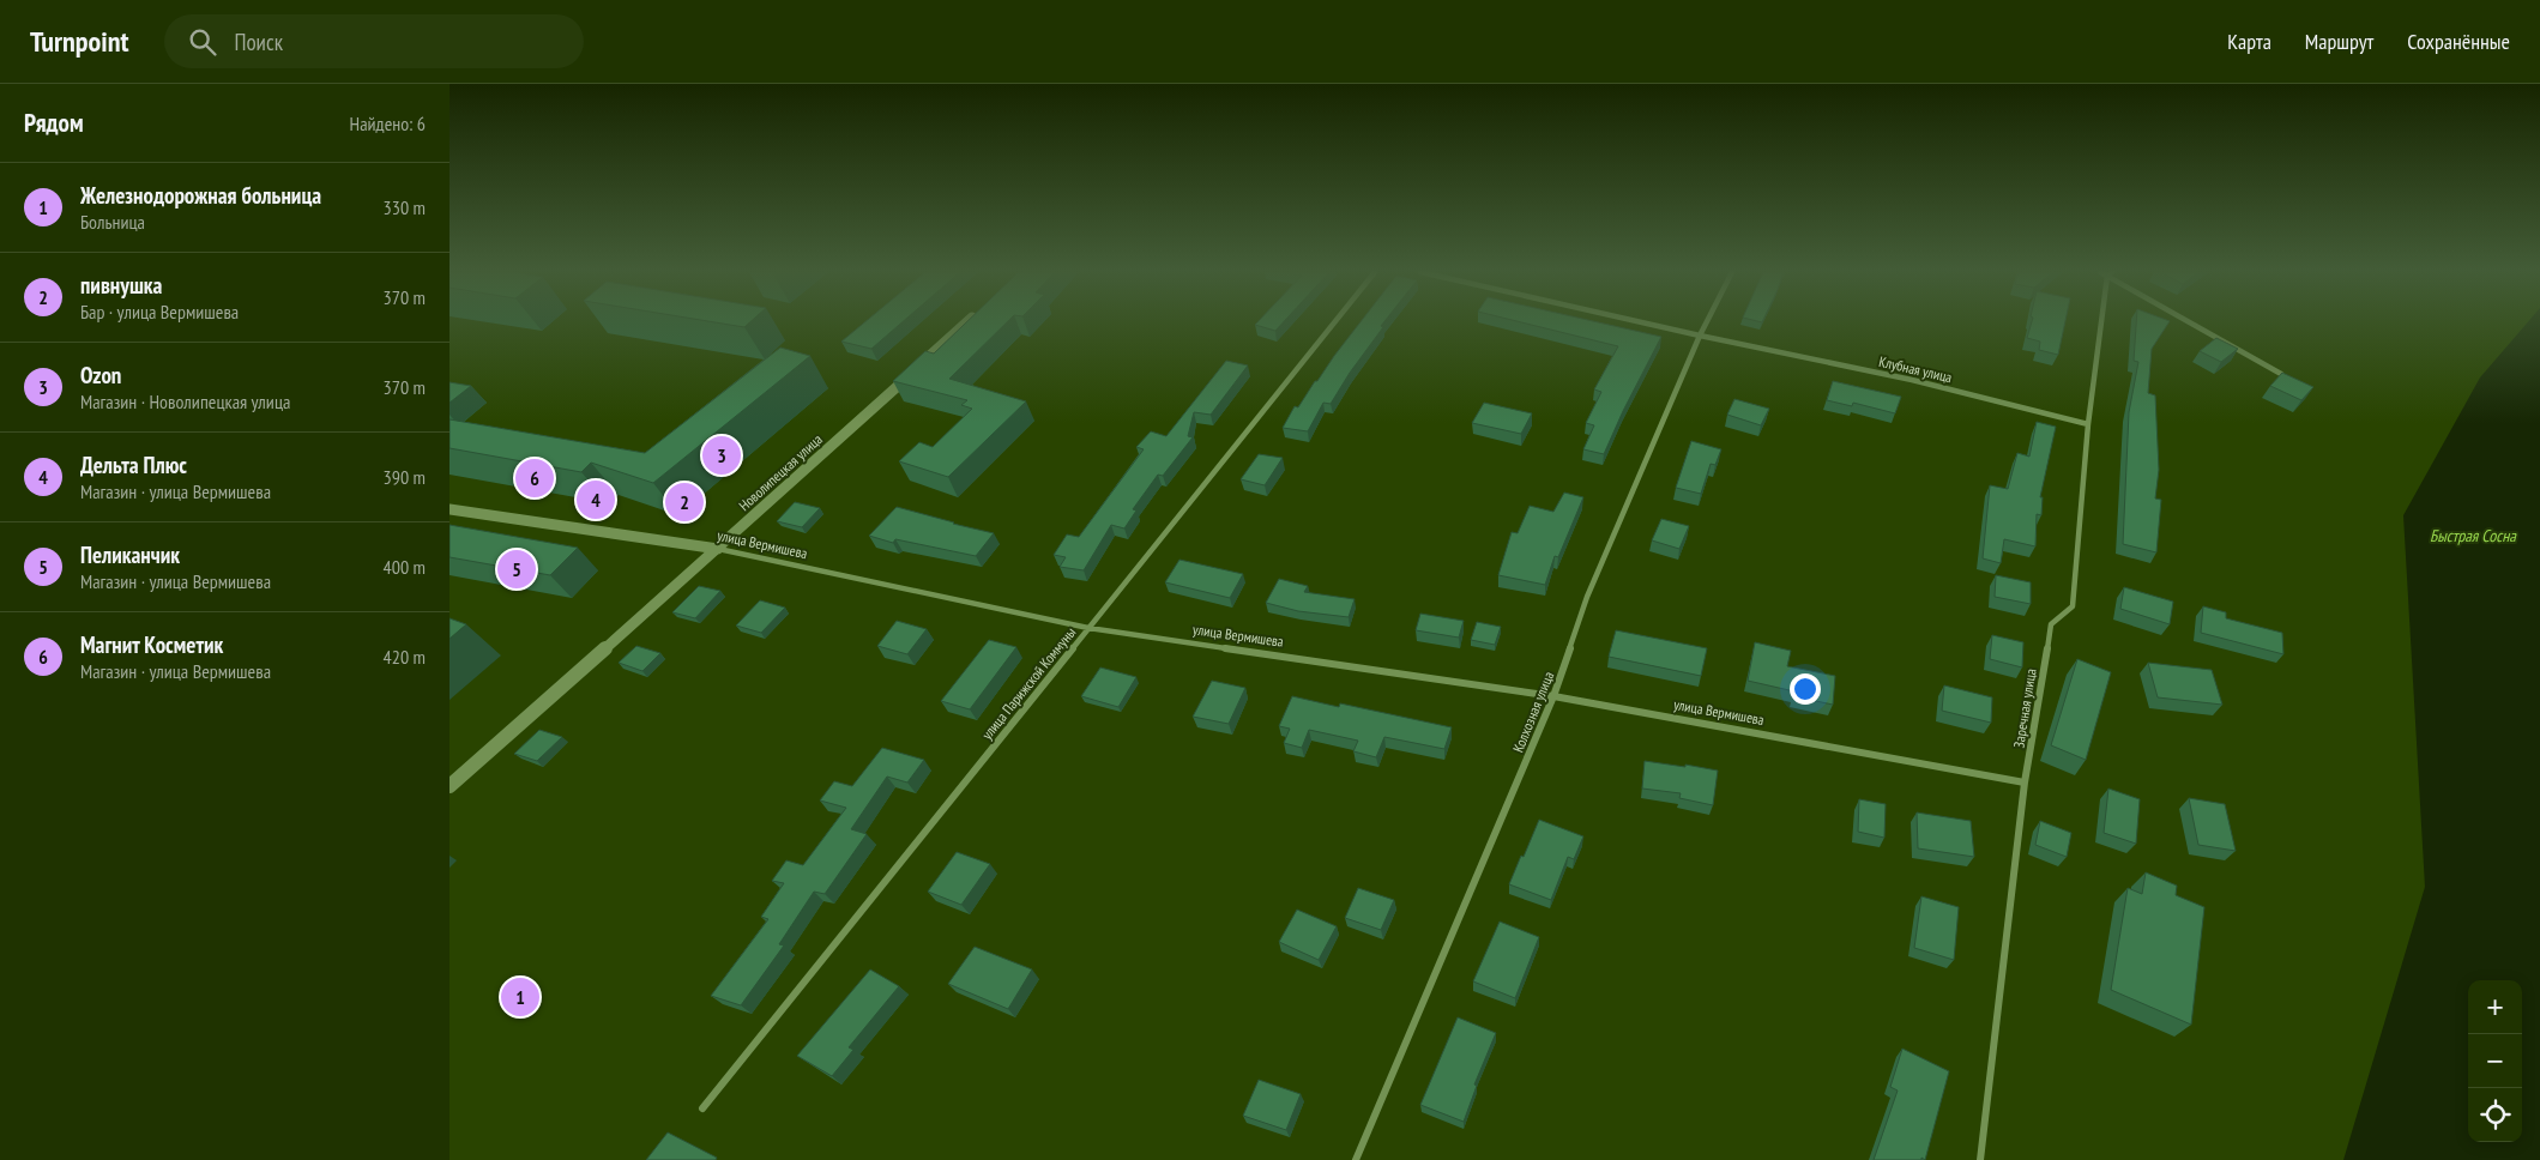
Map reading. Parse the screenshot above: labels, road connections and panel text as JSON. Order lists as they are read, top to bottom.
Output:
{
  "streets": {
    "street": [
      "Клубная улица",
      "Новолипецкая улица",
      "улица Вермишева",
      "улица Парижской Коммуны",
      "Заречная улица",
      "Колхозная улица"
    ]
  },
  "crossings": [
    ["Клубная улица", "Заречная улица"],
    ["Клубная улица", "Колхозная улица"],
    ["Новолипецкая улица", "улица Вермишева"],
    ["улица Вермишева", "улица Парижской Коммуны"],
    ["улица Вермишева", "Заречная улица"],
    ["улица Вермишева", "Колхозная улица"]
  ],
  "water": ["Быстрая Сосна"],
  "page": {
    "header": "Turnpoint",
    "search": "Поиск",
    "nav": ["Карта", "Маршрут", "Сохранённые"],
    "heading": ["Рядом", "Найдено: 6"],
    "list": [
      {
        "mark": "1",
        "name": "Железнодорожная больница",
        "note": "Больница",
        "value": "330 m"
      },
      {
        "mark": "2",
        "name": "пивнушка",
        "note": "Бар · улица Вермишева",
        "value": "370 m"
      },
      {
        "mark": "3",
        "name": "Ozon",
        "note": "Магазин · Новолипецкая улица",
        "value": "370 m"
      },
      {
        "mark": "4",
        "name": "Дельта Плюс",
        "note": "Магазин · улица Вермишева",
        "value": "390 m"
      },
      {
        "mark": "5",
        "name": "Пеликанчик",
        "note": "Магазин · улица Вермишева",
        "value": "400 m"
      },
      {
        "mark": "6",
        "name": "Магнит Косметик",
        "note": "Магазин · улица Вермишева",
        "value": "420 m"
      }
    ],
    "pins": [
      "3",
      "6",
      "4",
      "2",
      "5",
      "1"
    ],
    "map_buttons": ["+", "−"]
  }
}
